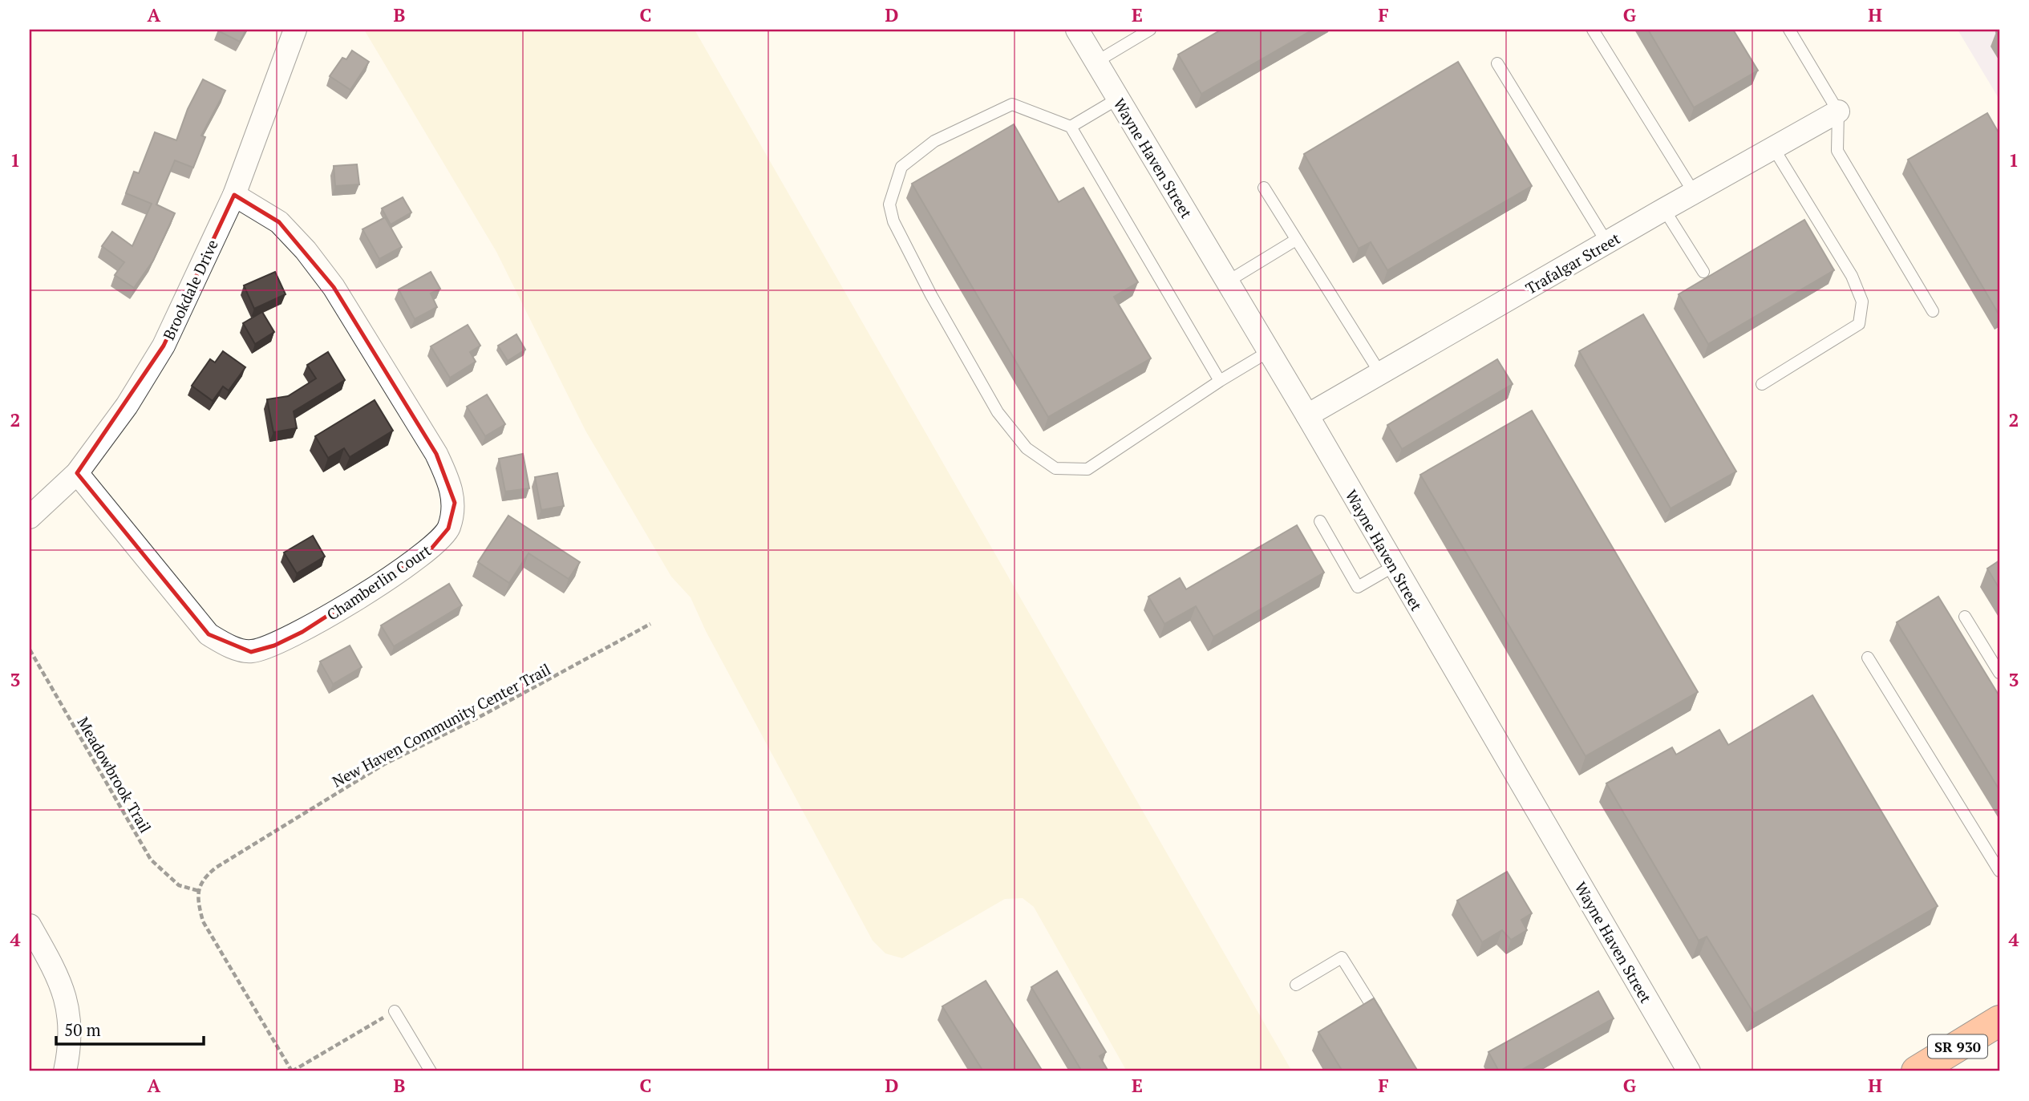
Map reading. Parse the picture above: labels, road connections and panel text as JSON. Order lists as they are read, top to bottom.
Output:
{
  "streets": {
    "highway": ["SR 930"],
    "street": [
      "Wayne Haven Street",
      "Trafalgar Street",
      "Brookdale Drive",
      "Chamberlin Court"
    ],
    "path": ["New Haven Community Center Trail", "Meadowbrook Trail"]
  },
  "crossings": [
    ["Wayne Haven Street", "Trafalgar Street"],
    ["Brookdale Drive", "Chamberlin Court"],
    ["New Haven Community Center Trail", "Meadowbrook Trail"]
  ],
  "scale_bar": "50 m",
  "grid": {
    "columns": [
      "A",
      "B",
      "C",
      "D",
      "E",
      "F",
      "G",
      "H"
    ],
    "rows": [
      "1",
      "2",
      "3",
      "4"
    ]
  }
}
